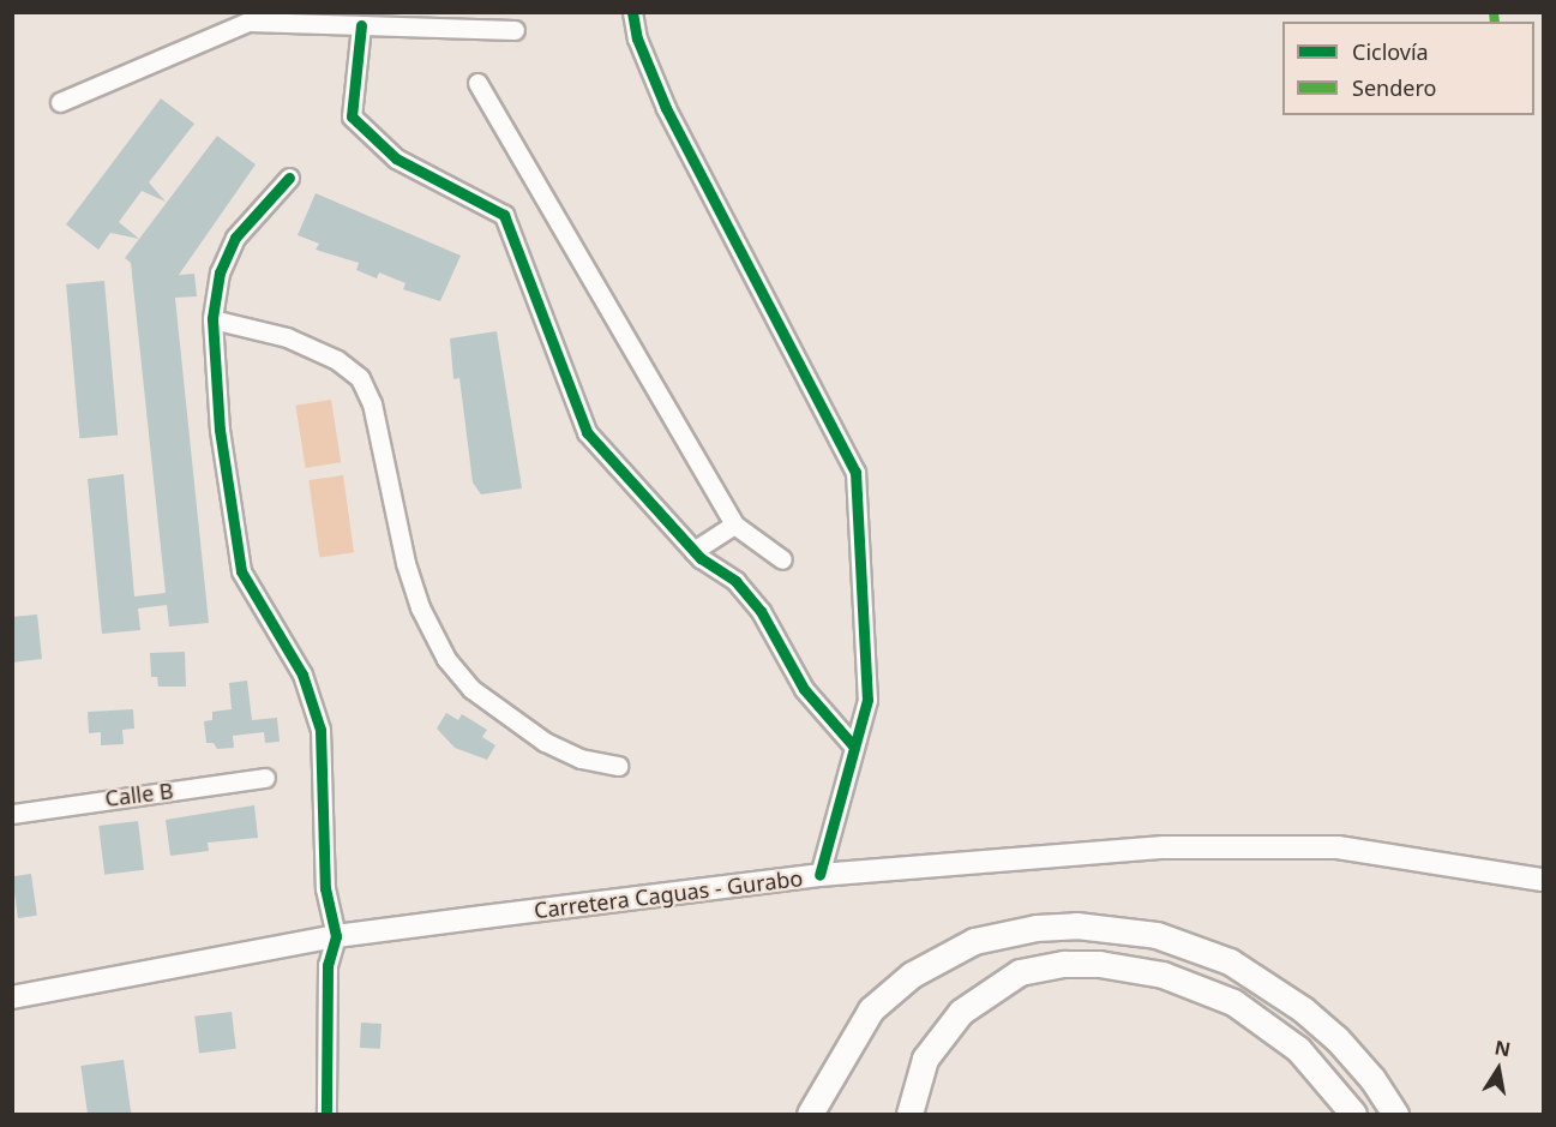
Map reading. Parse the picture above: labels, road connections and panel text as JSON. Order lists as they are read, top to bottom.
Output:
{
  "streets": {
    "main road": ["Carretera Caguas - Gurabo"],
    "street": ["Calle B"]
  },
  "legend": ["Ciclovía", "Sendero"],
  "north": "top"
}
